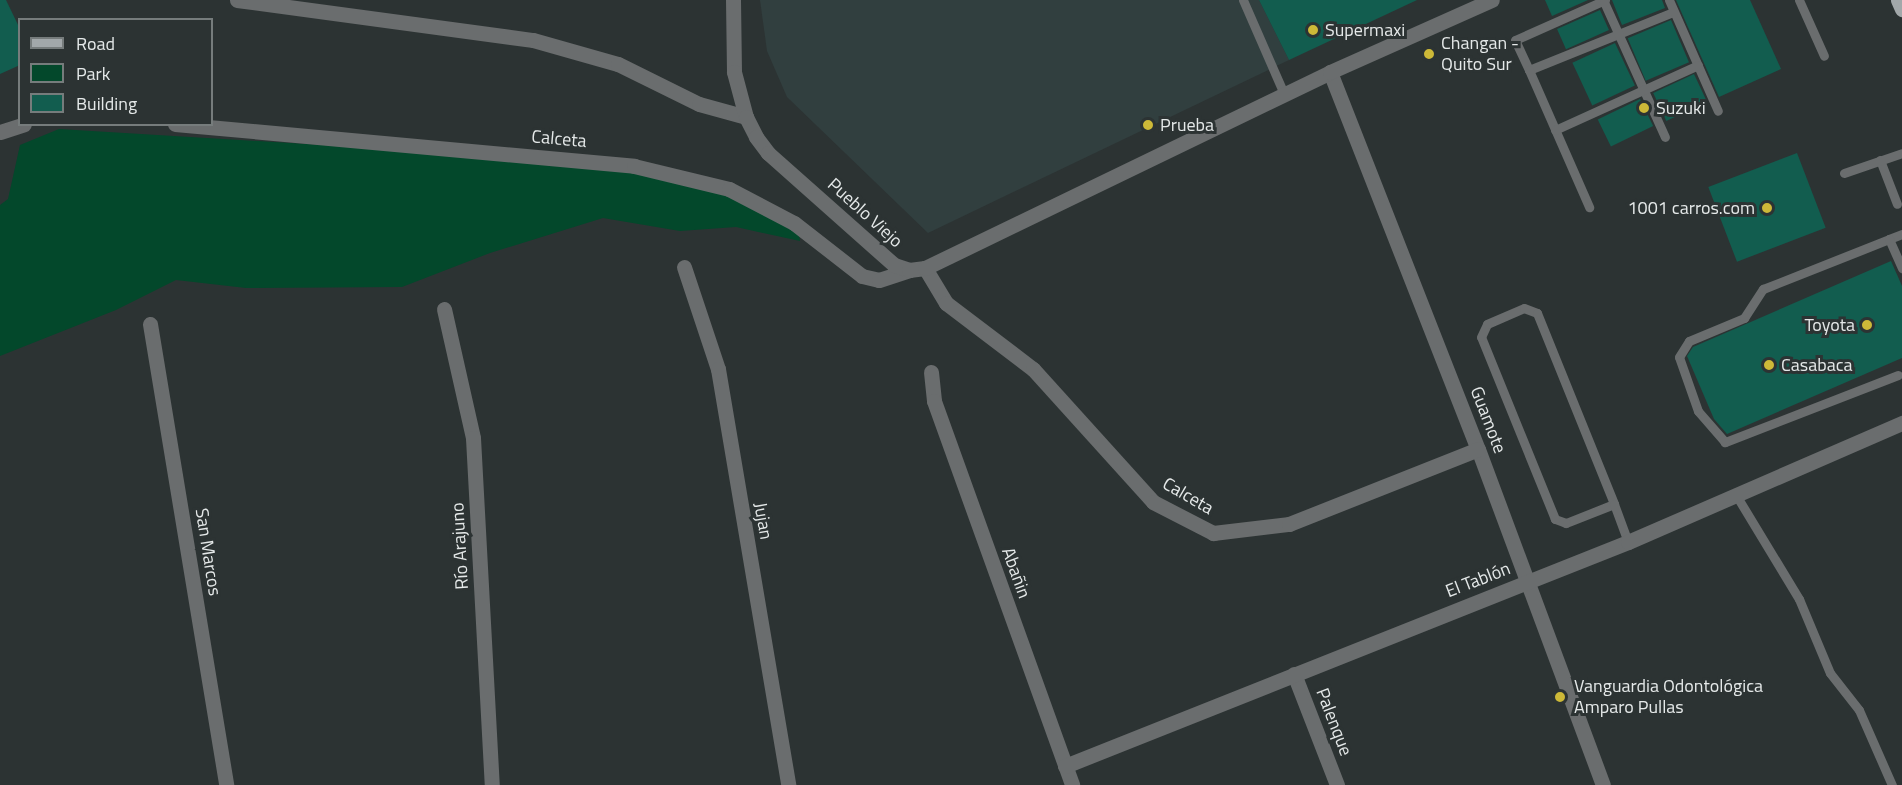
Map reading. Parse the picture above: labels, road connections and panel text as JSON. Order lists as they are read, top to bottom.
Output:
{
  "streets": {
    "street": [
      "Calceta",
      "Pueblo Viejo",
      "Guamote",
      "Jujan",
      "Río Arajuno",
      "San Marcos",
      "Abañin",
      "El Tablón",
      "Palenque"
    ]
  },
  "crossings": [
    ["Calceta", "Pueblo Viejo"],
    ["Calceta", "Guamote"],
    ["Pueblo Viejo", "Guamote"],
    ["Guamote", "El Tablón"],
    ["Abañin", "El Tablón"],
    ["El Tablón", "Palenque"]
  ],
  "places": [
    "Supermaxi",
    "Changan - Quito Sur",
    "Suzuki",
    "Prueba",
    "1001 carros.com",
    "Toyota",
    "Casabaca",
    "Vanguardia Odontológica Amparo Pullas"
  ],
  "legend": ["Road", "Park", "Building"]
}
